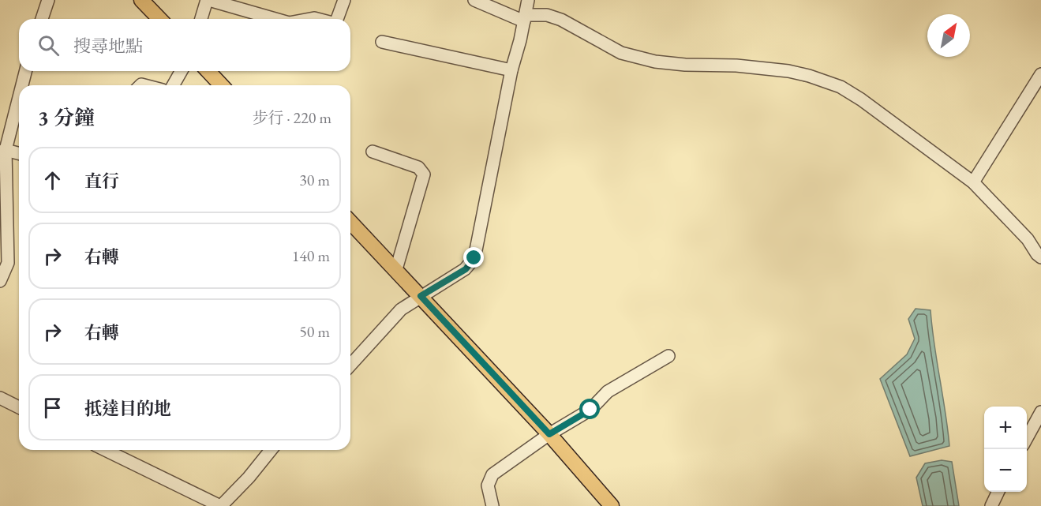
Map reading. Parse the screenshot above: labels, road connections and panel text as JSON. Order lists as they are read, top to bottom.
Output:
{
  "north": "top right",
  "page": {
    "search": "搜尋地點",
    "heading": ["3 分鐘", "步行 · 220 m"],
    "list": [
      ["直行", "30 m"],
      ["右轉", "140 m"],
      ["右轉", "50 m"],
      "抵達目的地"
    ],
    "map_buttons": ["+", "−"]
  }
}
